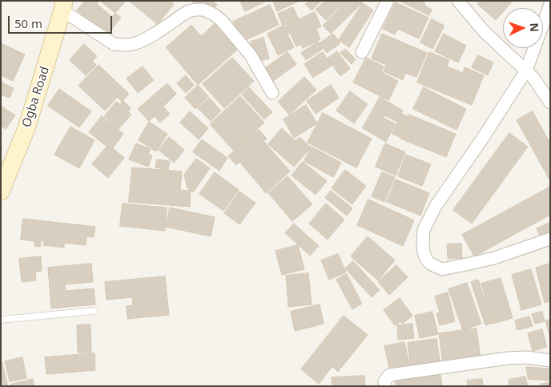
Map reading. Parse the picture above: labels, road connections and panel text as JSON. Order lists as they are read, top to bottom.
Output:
{
  "streets": {
    "main road": ["Ogba Road"]
  },
  "scale_bar": "50 m",
  "north": "right"
}
